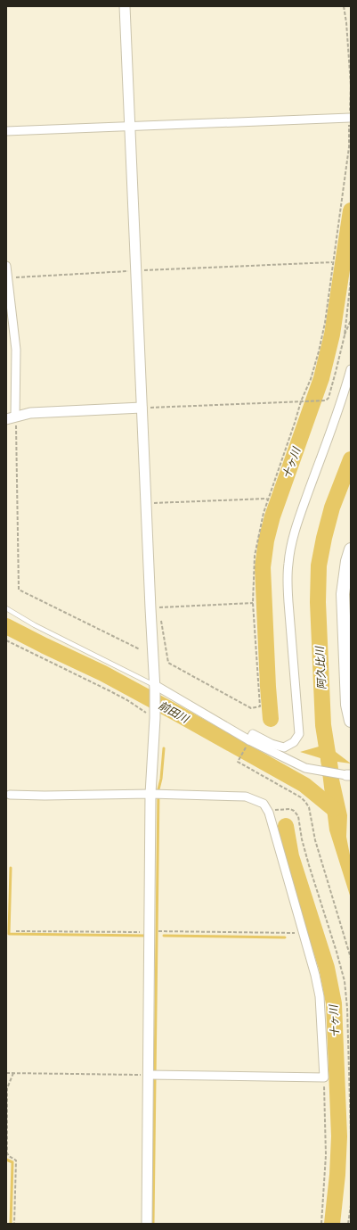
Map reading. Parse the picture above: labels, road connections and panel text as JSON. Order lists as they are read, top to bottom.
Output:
{
  "water": ["十ヶ川", "阿久比川", "前田川"]
}
